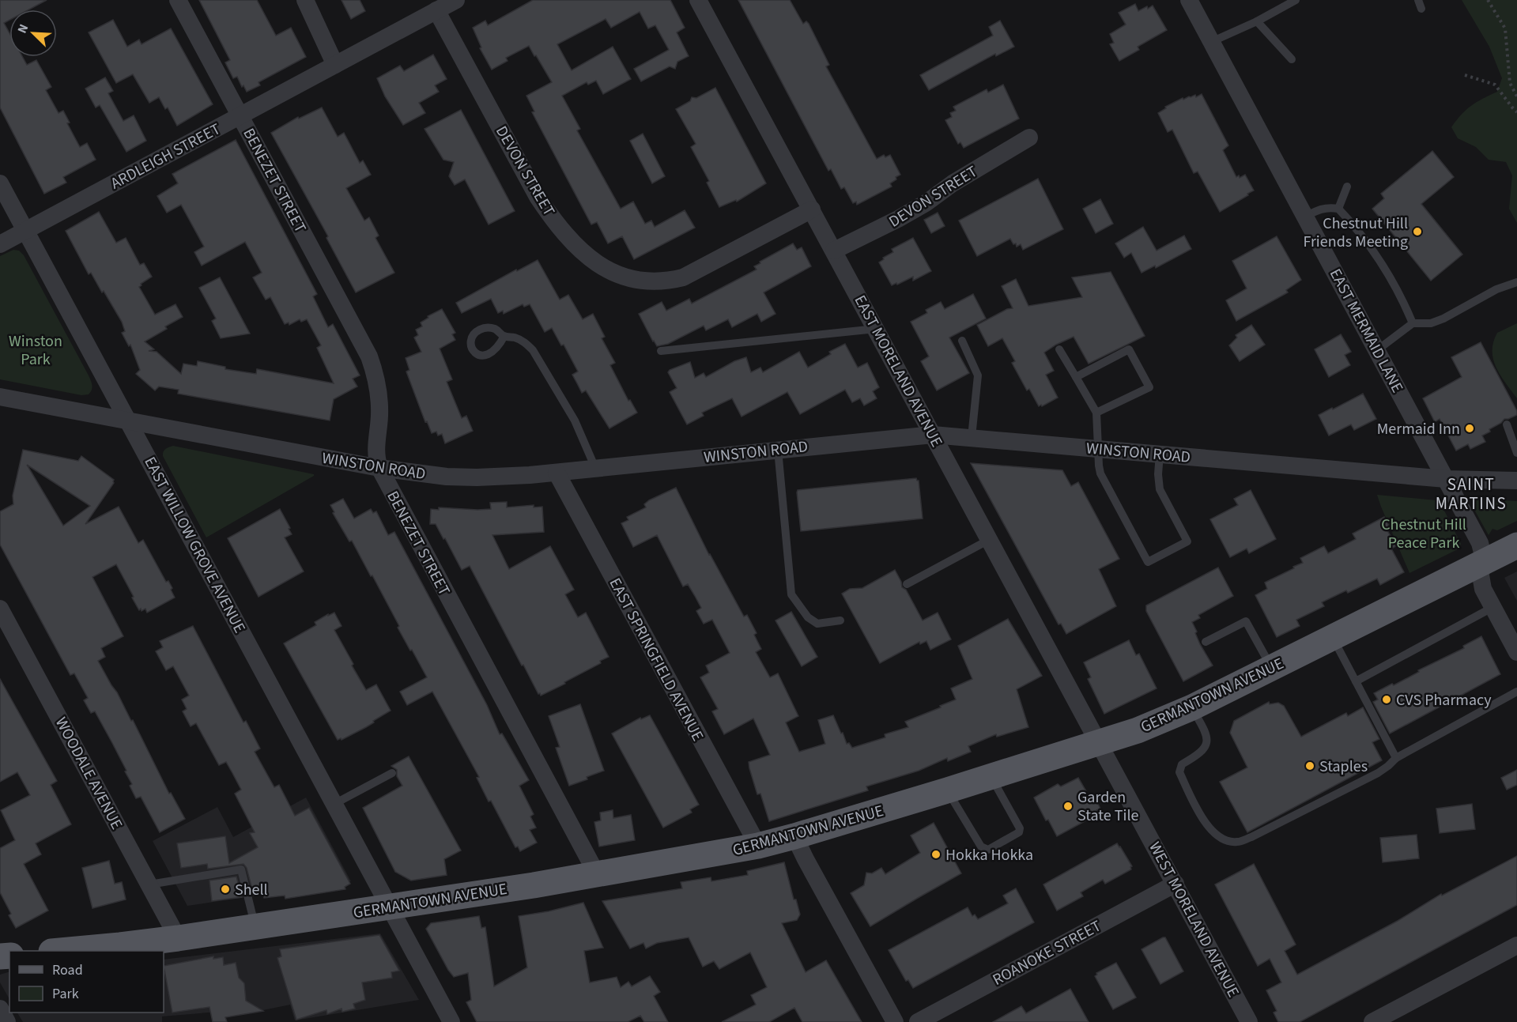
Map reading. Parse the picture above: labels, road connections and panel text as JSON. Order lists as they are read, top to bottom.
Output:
{
  "streets": {
    "main road": ["GERMANTOWN AVENUE"],
    "street": [
      "ARDLEIGH STREET",
      "DEVON STREET",
      "BENEZET STREET",
      "EAST MERMAID LANE",
      "EAST MORELAND AVENUE",
      "WINSTON ROAD",
      "EAST WILLOW GROVE AVENUE",
      "EAST SPRINGFIELD AVENUE",
      "WOODALE AVENUE",
      "WEST MORELAND AVENUE",
      "ROANOKE STREET"
    ]
  },
  "crossings": [
    ["ARDLEIGH STREET", "DEVON STREET"],
    ["ARDLEIGH STREET", "BENEZET STREET"],
    ["ARDLEIGH STREET", "EAST WILLOW GROVE AVENUE"],
    ["DEVON STREET", "EAST MORELAND AVENUE"],
    ["BENEZET STREET", "WINSTON ROAD"],
    ["BENEZET STREET", "GERMANTOWN AVENUE"],
    ["EAST MERMAID LANE", "WINSTON ROAD"],
    ["EAST MERMAID LANE", "GERMANTOWN AVENUE"],
    ["EAST MORELAND AVENUE", "WINSTON ROAD"],
    ["EAST MORELAND AVENUE", "GERMANTOWN AVENUE"],
    ["EAST MORELAND AVENUE", "WEST MORELAND AVENUE"],
    ["WINSTON ROAD", "EAST WILLOW GROVE AVENUE"],
    ["WINSTON ROAD", "EAST SPRINGFIELD AVENUE"],
    ["EAST WILLOW GROVE AVENUE", "GERMANTOWN AVENUE"],
    ["EAST SPRINGFIELD AVENUE", "GERMANTOWN AVENUE"],
    ["GERMANTOWN AVENUE", "WOODALE AVENUE"],
    ["GERMANTOWN AVENUE", "WEST MORELAND AVENUE"],
    ["WEST MORELAND AVENUE", "ROANOKE STREET"]
  ],
  "districts": ["SAINT MARTINS"],
  "parks": ["Winston Park", "Chestnut Hill Peace Park"],
  "places": [
    "Chestnut Hill Friends Meeting",
    "Mermaid Inn",
    "CVS Pharmacy",
    "Staples",
    "Garden State Tile",
    "Hokka Hokka",
    "Shell"
  ],
  "legend": ["Road", "Park"],
  "north": "top left"
}
